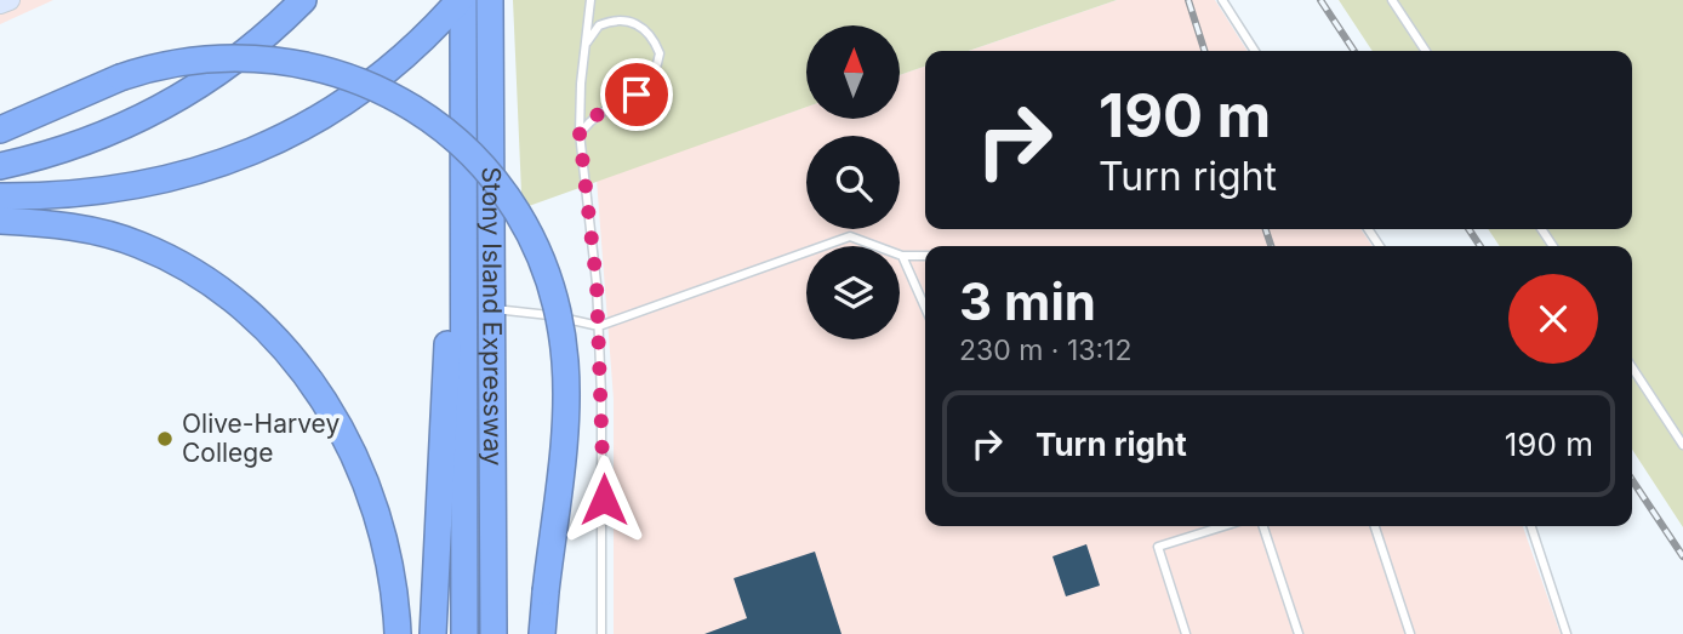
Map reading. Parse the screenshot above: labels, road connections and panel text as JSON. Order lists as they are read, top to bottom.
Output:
{
  "streets": {
    "highway": ["Stony Island Expressway"]
  },
  "places": ["Olive-Harvey College"],
  "north": "top",
  "page": {
    "turn": ["190 m", "Turn right"],
    "heading": ["3 min", "230 m · 13:12"],
    "list": [
      {
        "name": "Turn right",
        "value": "190 m"
      }
    ]
  }
}
